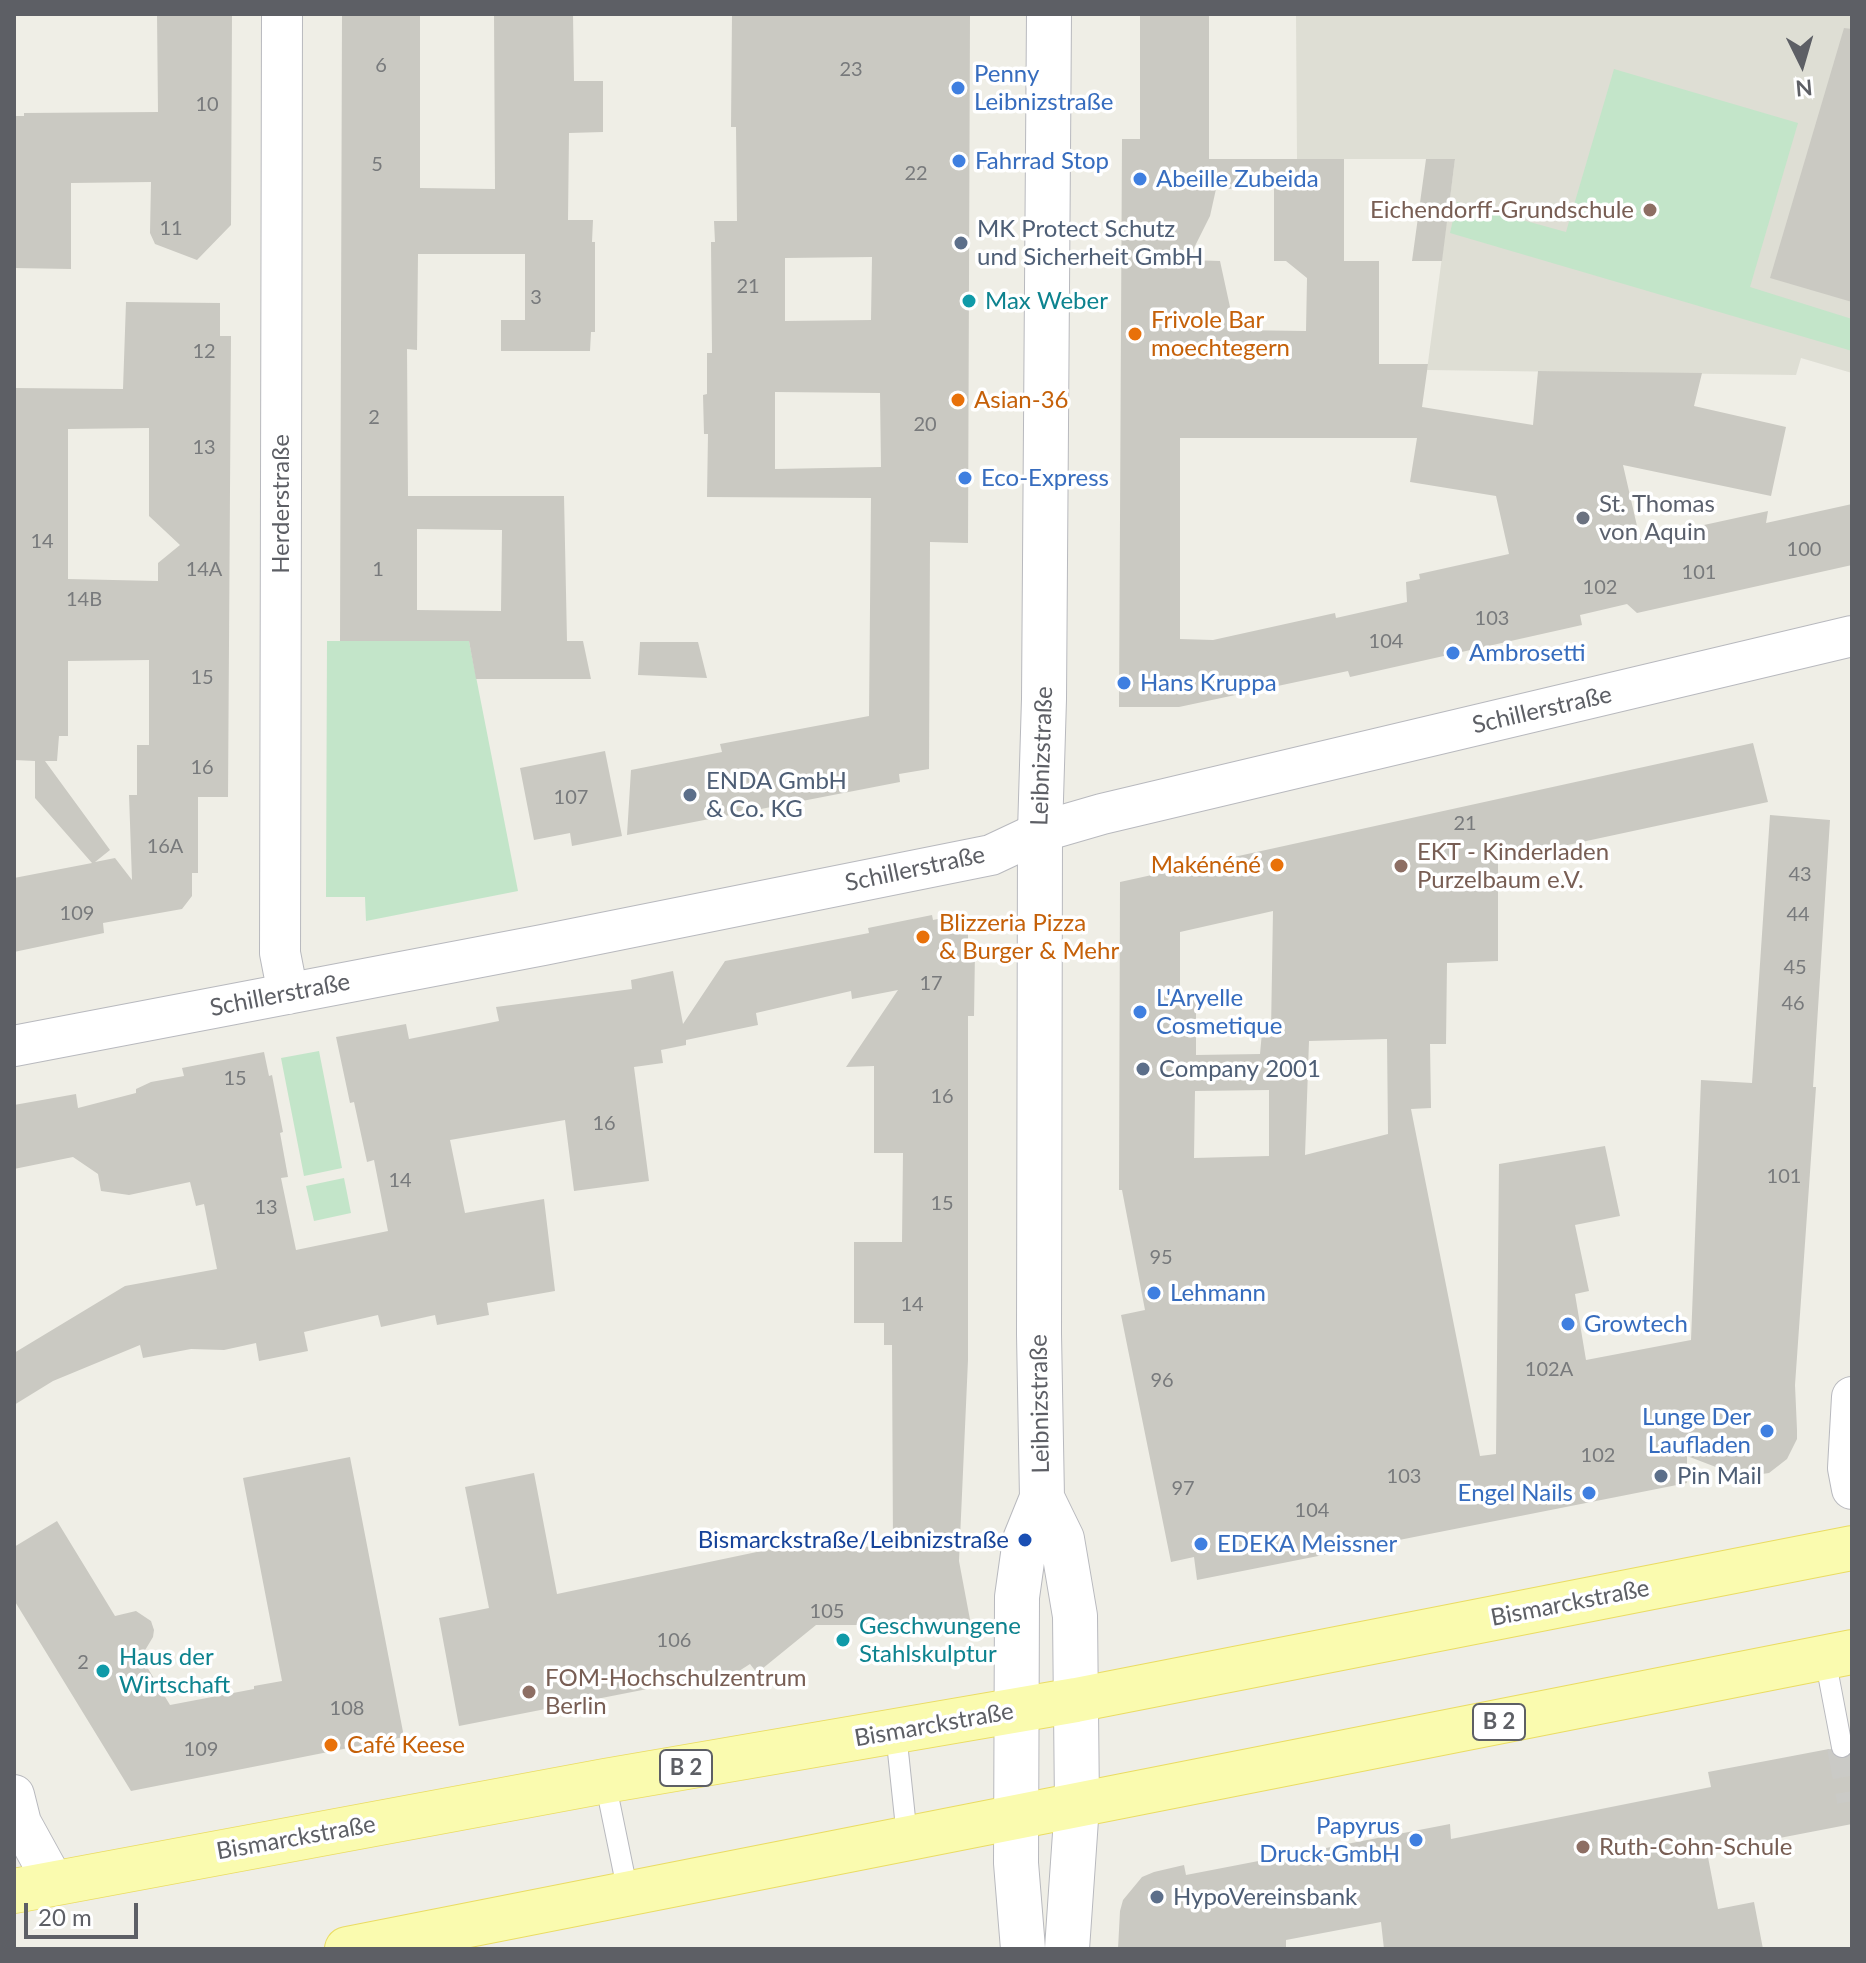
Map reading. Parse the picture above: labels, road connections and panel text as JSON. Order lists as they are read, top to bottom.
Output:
{
  "streets": {
    "main road": ["Bismarckstraße", "B 2"],
    "street": ["Herderstraße", "Schillerstraße", "Leibnizstraße"]
  },
  "crossings": [
    ["Herderstraße", "Schillerstraße"],
    ["Schillerstraße", "Leibnizstraße"],
    ["Leibnizstraße", "Bismarckstraße"],
    ["Leibnizstraße", "B 2"]
  ],
  "places": [
    "Penny Leibnizstraße",
    "Fahrrad Stop",
    "Abeille Zubeida",
    "Eichendorff-Grundschule",
    "MK Protect Schutz und Sicherheit GmbH",
    "Max Weber",
    "Frivole Bar moechtegern",
    "Asian-36",
    "Eco-Express",
    "St. Thomas von Aquin",
    "Ambrosetti",
    "Hans Kruppa",
    "ENDA GmbH & Co. KG",
    "Makénéné",
    "EKT - Kinderladen Purzelbaum e.V.",
    "Blizzeria Pizza & Burger & Mehr",
    "L'Aryelle Cosmetique",
    "Company 2001",
    "Lehmann",
    "Growtech",
    "Lunge Der Laufladen",
    "Pin Mail",
    "Engel Nails",
    "Bismarckstraße/Leibnizstraße",
    "EDEKA Meissner",
    "Geschwungene Stahlskulptur",
    "Haus der Wirtschaft",
    "FOM-Hochschulzentrum Berlin",
    "Café Keese",
    "Papyrus Druck-GmbH",
    "Ruth-Cohn-Schule",
    "HypoVereinsbank"
  ],
  "house_numbers": [
    "6",
    "23",
    "10",
    "5",
    "22",
    "11",
    "21",
    "3",
    "12",
    "2",
    "20",
    "13",
    "14",
    "100",
    "14A",
    "1",
    "101",
    "102",
    "14B",
    "103",
    "104",
    "15",
    "16",
    "107",
    "21",
    "16A",
    "43",
    "109",
    "44",
    "45",
    "17",
    "46",
    "15",
    "16",
    "16",
    "101",
    "14",
    "15",
    "13",
    "95",
    "14",
    "102A",
    "96",
    "102",
    "103",
    "97",
    "104",
    "105",
    "106",
    "2",
    "108",
    "109"
  ],
  "scale_bar": "20 m",
  "north": "bottom"
}
